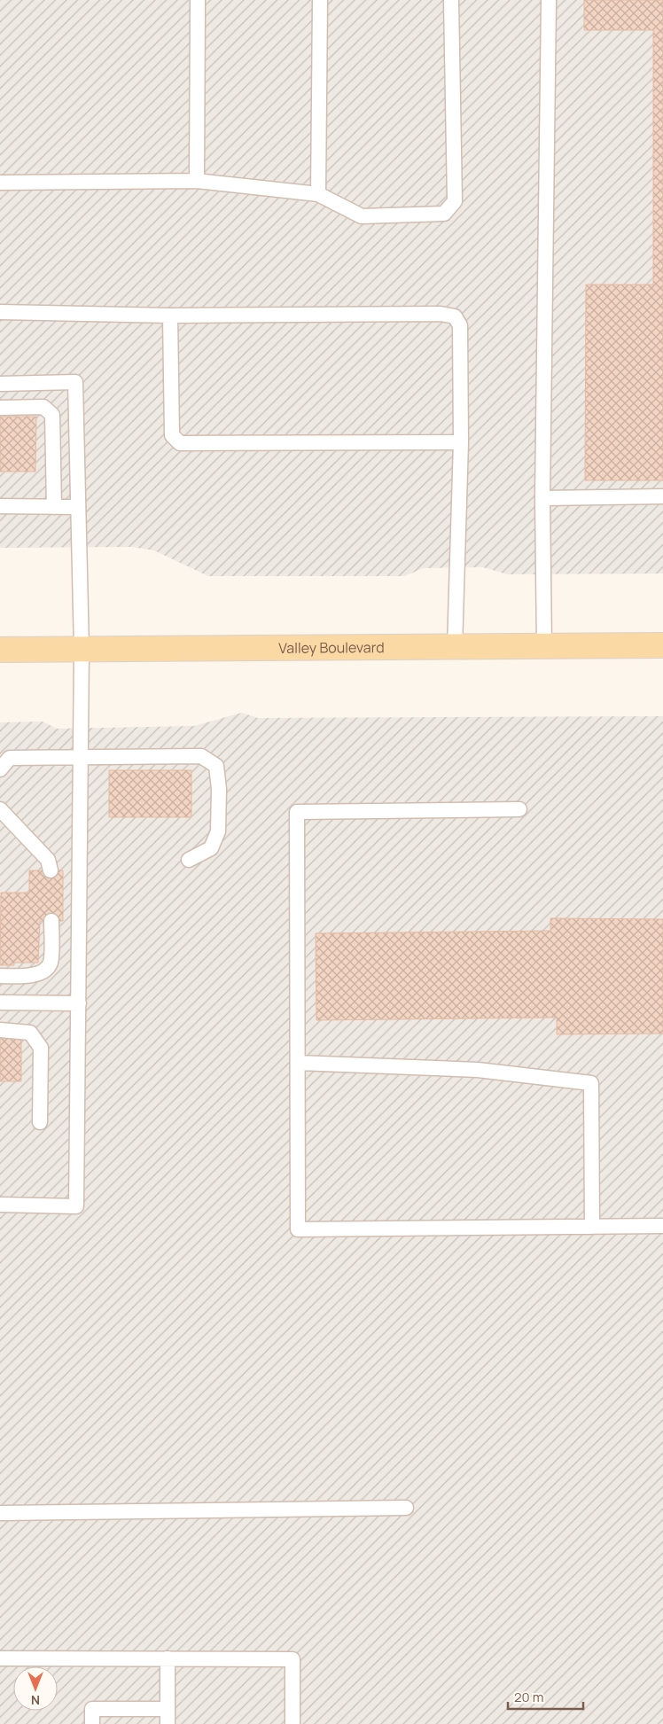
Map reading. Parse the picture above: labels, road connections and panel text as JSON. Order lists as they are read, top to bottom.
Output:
{
  "streets": {
    "main road": ["Valley Boulevard"]
  },
  "scale_bar": "20 m",
  "north": "bottom"
}
